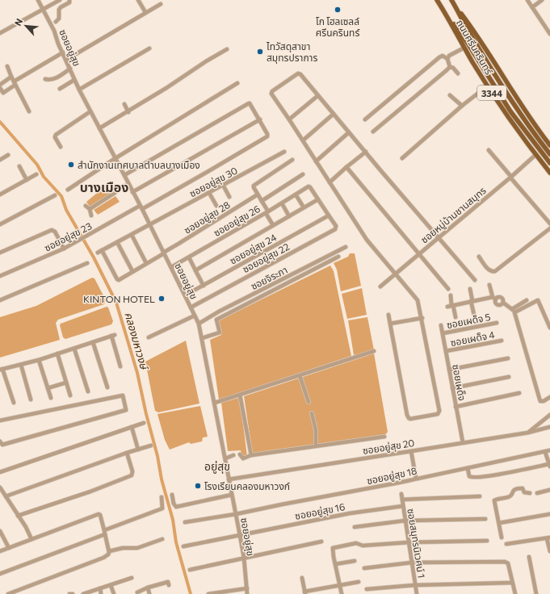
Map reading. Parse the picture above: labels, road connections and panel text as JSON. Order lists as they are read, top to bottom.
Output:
{
  "streets": {
    "main road": ["ถนนศรีนครินทร์", "3344"],
    "street": [
      "ซอยอยู่สุข",
      "ซอยอยู่สุข 30",
      "ซอยหมู่บ้านชานสมุทร",
      "ซอยอยู่สุข 28",
      "ซอยอยู่สุข 26",
      "ซอยอยู่สุข 23",
      "ซอยอยู่สุข 24",
      "ซอยอยู่สุข 22",
      "ซอยจิระภา",
      "ซอยเผด็จ 5",
      "ซอยเผด็จ 4",
      "ซอยเผด็จ",
      "ซอยอยู่สุข 20",
      "ซอยอยู่สุข 18",
      "ซอยอยู่สุข 16",
      "ซอยสมุทรนิเวศน์ 1"
    ]
  },
  "crossings": [
    ["ถนนศรีนครินทร์", "ซอยหมู่บ้านชานสมุทร"],
    ["ซอยอยู่สุข", "ซอยอยู่สุข 30"],
    ["ซอยอยู่สุข", "ซอยอยู่สุข 28"],
    ["ซอยอยู่สุข", "ซอยอยู่สุข 26"],
    ["ซอยอยู่สุข", "ซอยอยู่สุข 23"],
    ["ซอยอยู่สุข", "ซอยอยู่สุข 24"],
    ["ซอยอยู่สุข", "ซอยอยู่สุข 22"],
    ["ซอยอยู่สุข", "ซอยจิระภา"],
    ["ซอยอยู่สุข", "ซอยอยู่สุข 20"],
    ["ซอยอยู่สุข", "ซอยอยู่สุข 18"],
    ["ซอยอยู่สุข", "ซอยอยู่สุข 16"],
    ["ซอยอยู่สุข 30", "ซอยอยู่สุข 28"],
    ["ซอยอยู่สุข 24", "ซอยอยู่สุข 22"],
    ["ซอยเผด็จ 5", "ซอยเผด็จ"],
    ["ซอยเผด็จ 4", "ซอยเผด็จ"],
    ["ซอยเผด็จ", "ซอยอยู่สุข 20"],
    ["ซอยอยู่สุข 16", "ซอยสมุทรนิเวศน์ 1"]
  ],
  "districts": ["บางเมือง", "อยู่สุข"],
  "water": ["คลองมหาวงษ์"],
  "places": [
    "โก โฮลเซลล์ ศรีนครินทร์",
    "ไทวัสดุสาขา สมุทรปราการ",
    "สำนักงานเทศบาลตำบลบางเมือง",
    "KINTON HOTEL",
    "โรงเรียนคลองมหาวงก์"
  ],
  "north": "top left"
}
